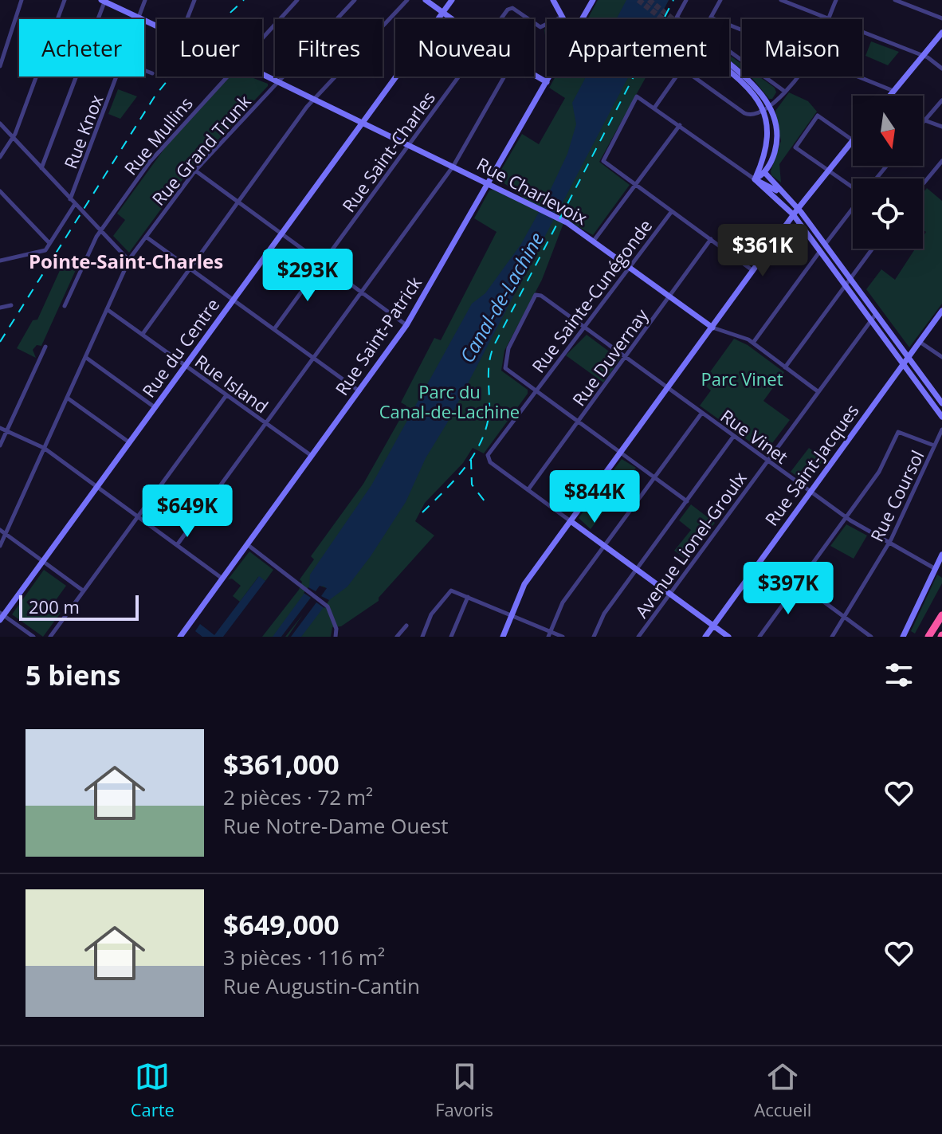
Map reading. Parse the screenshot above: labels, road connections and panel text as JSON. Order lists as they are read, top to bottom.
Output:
{
  "streets": {
    "main road": [
      "Rue Charlevoix",
      "Rue Saint-Patrick",
      "Rue du Centre",
      "Rue Saint-Jacques"
    ],
    "street": [
      "Rue Knox",
      "Rue Mullins",
      "Rue Grand Trunk",
      "Rue Saint-Charles",
      "Rue Sainte-Cunégonde",
      "Rue Duvernay",
      "Rue Island",
      "Rue Vinet",
      "Rue Coursol",
      "Avenue Lionel-Groulx"
    ]
  },
  "crossings": [
    ["Rue Knox", "Rue Charlevoix"],
    ["Rue Grand Trunk", "Rue Charlevoix"],
    ["Rue Grand Trunk", "Rue Island"],
    ["Rue Saint-Charles", "Rue Charlevoix"],
    ["Rue Charlevoix", "Rue Sainte-Cunégonde"],
    ["Rue Charlevoix", "Rue Saint-Patrick"],
    ["Rue Charlevoix", "Rue du Centre"],
    ["Rue Charlevoix", "Rue Duvernay"],
    ["Rue Charlevoix", "Avenue Lionel-Groulx"],
    ["Rue Sainte-Cunégonde", "Rue Duvernay"],
    ["Rue Sainte-Cunégonde", "Rue Vinet"],
    ["Rue Saint-Patrick", "Rue Island"],
    ["Rue du Centre", "Rue Island"],
    ["Rue Duvernay", "Rue Vinet"],
    ["Rue Vinet", "Rue Saint-Jacques"],
    ["Rue Vinet", "Rue Coursol"],
    ["Rue Vinet", "Avenue Lionel-Groulx"]
  ],
  "districts": ["Pointe-Saint-Charles"],
  "water": ["Canal-de-Lachine"],
  "parks": ["Parc Vinet", "Parc du Canal-de-Lachine"],
  "scale_bar": "200 m",
  "north": "bottom",
  "page": {
    "chip": [
      "Acheter",
      "Louer",
      "Filtres",
      "Nouveau",
      "Appartement",
      "Maison"
    ],
    "price": [
      "$361K",
      "$293K",
      "$844K",
      "$649K",
      "$397K"
    ],
    "scale": "200 m",
    "heading": "5 biens",
    "list": [
      {
        "name": "$361,000",
        "note": "2 pièces · 72 m² · Rue Notre-Dame Ouest"
      },
      {
        "name": "$649,000",
        "note": "3 pièces · 116 m² · Rue Augustin-Cantin"
      }
    ],
    "tabs": ["Carte", "Favoris", "Accueil"]
  }
}
